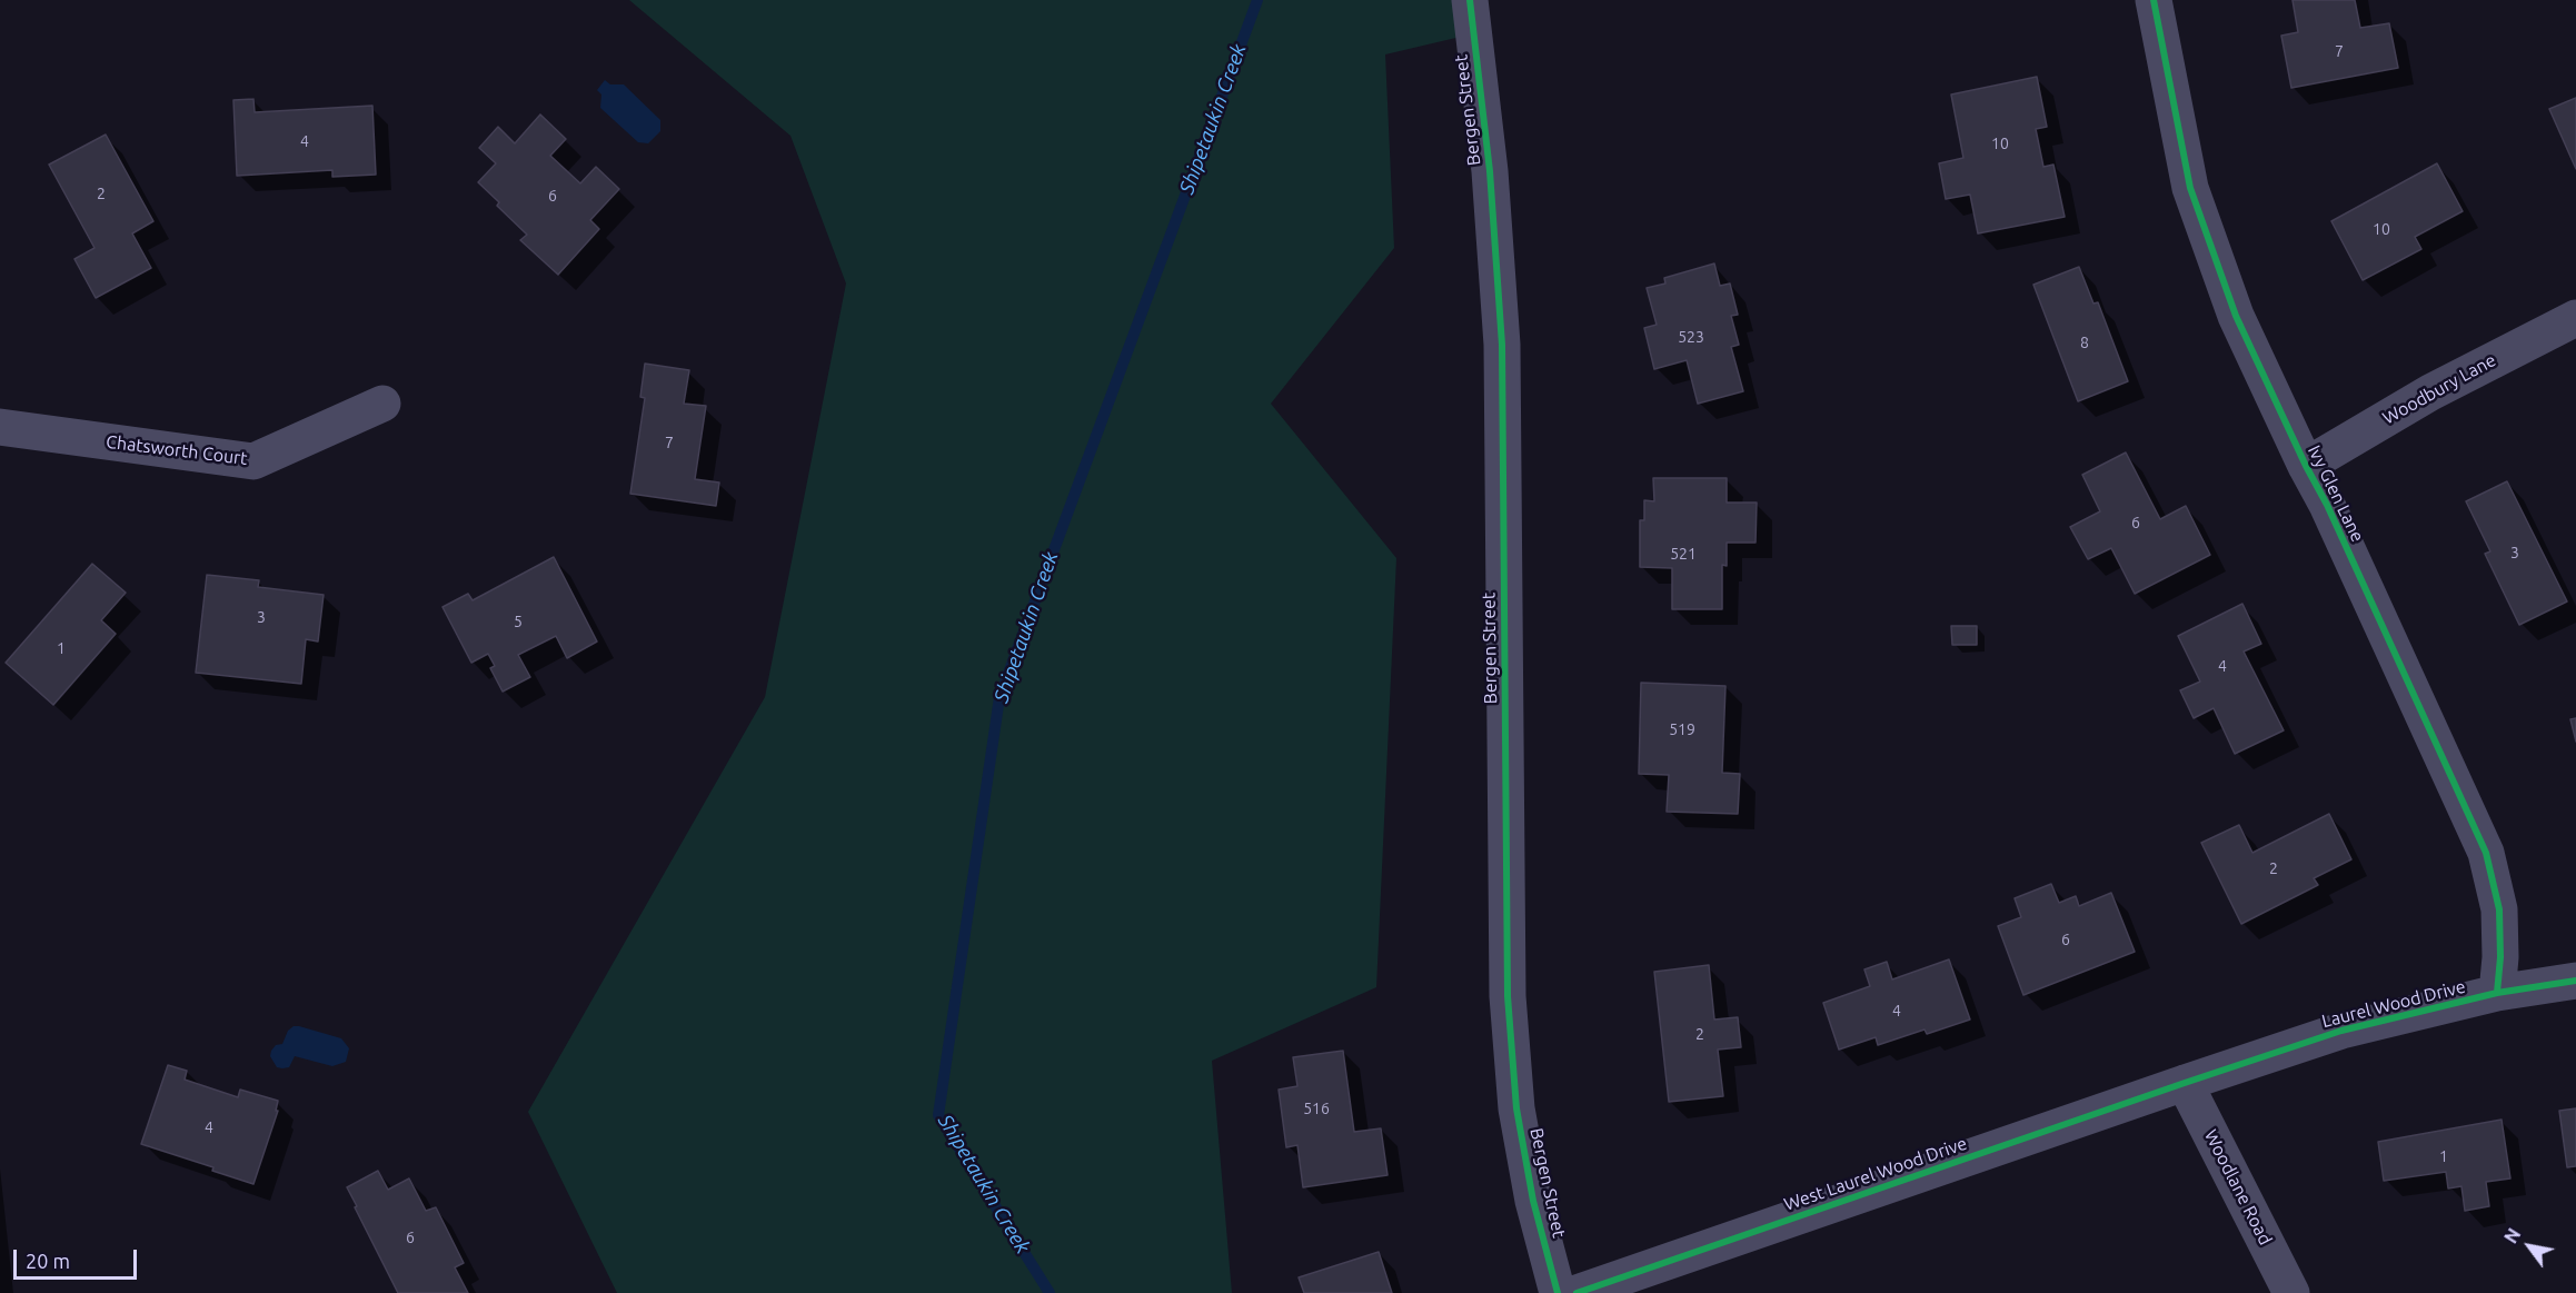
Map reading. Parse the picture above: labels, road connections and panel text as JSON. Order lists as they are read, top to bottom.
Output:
{
  "streets": {
    "street": [
      "Bergen Street",
      "Woodbury Lane",
      "Chatsworth Court",
      "Ivy Glen Lane",
      "Laurel Wood Drive",
      "West Laurel Wood Drive",
      "Woodlane Road"
    ]
  },
  "crossings": [
    ["Woodbury Lane", "Ivy Glen Lane"],
    ["Ivy Glen Lane", "Laurel Wood Drive"],
    ["Laurel Wood Drive", "West Laurel Wood Drive"],
    ["Laurel Wood Drive", "Woodlane Road"],
    ["West Laurel Wood Drive", "Woodlane Road"]
  ],
  "water": ["Shipetaukin Creek"],
  "house_numbers": [
    "7",
    "4",
    "10",
    "2",
    "6",
    "10",
    "523",
    "8",
    "7",
    "6",
    "3",
    "521",
    "3",
    "5",
    "1",
    "4",
    "519",
    "2",
    "6",
    "4",
    "2",
    "516",
    "4",
    "1",
    "6"
  ],
  "scale_bar": "20 m",
  "north": "top left"
}
